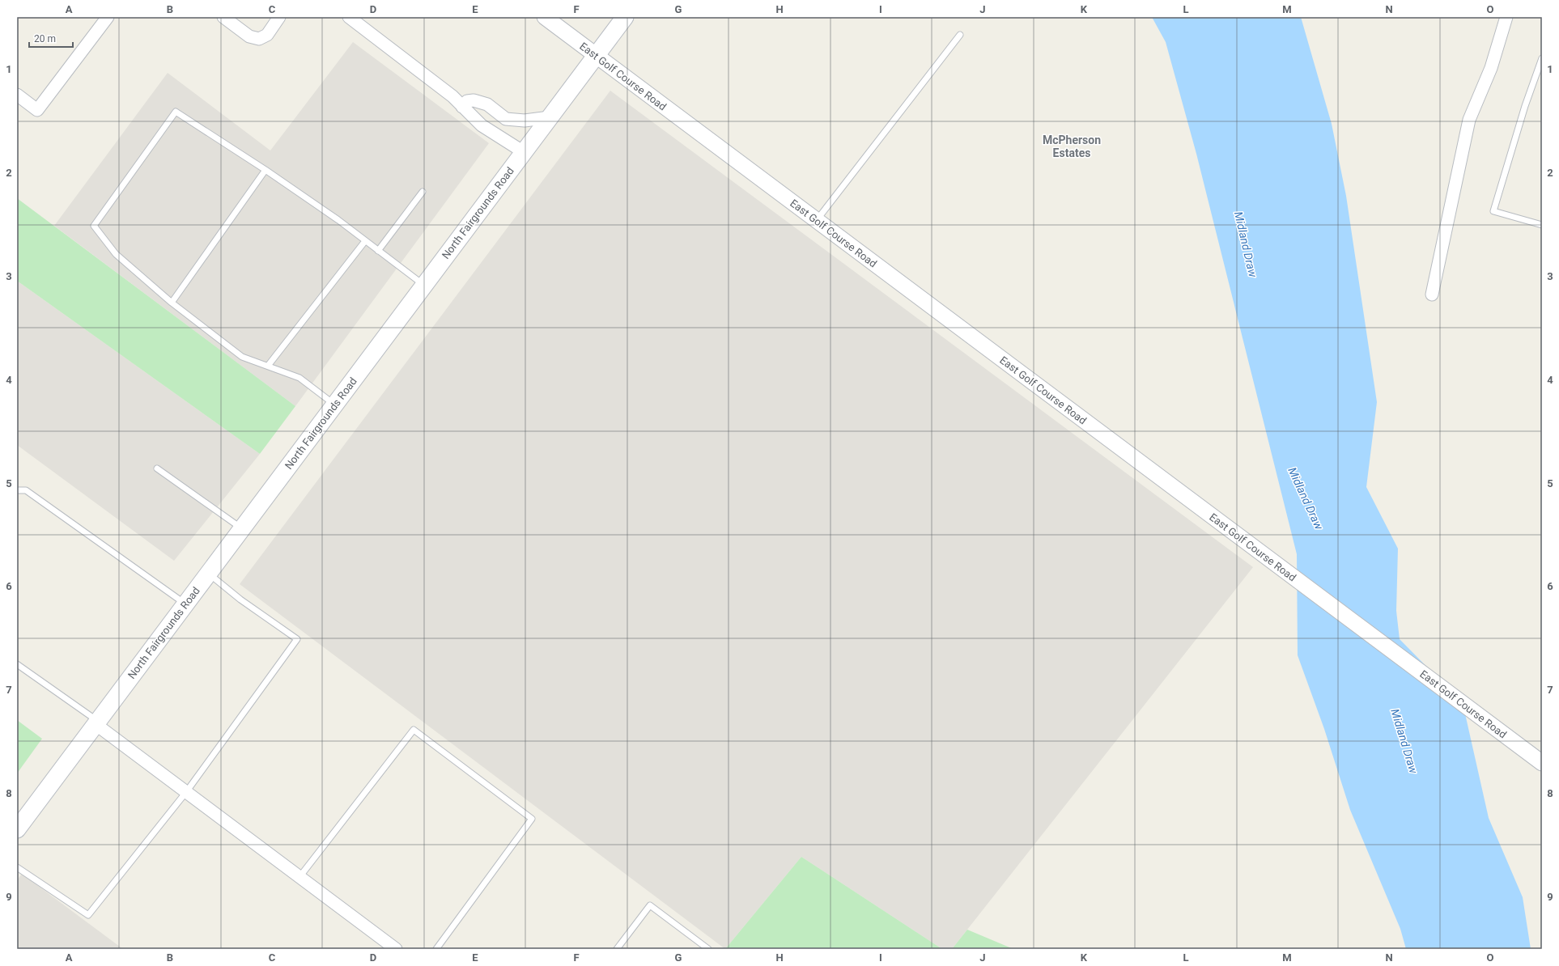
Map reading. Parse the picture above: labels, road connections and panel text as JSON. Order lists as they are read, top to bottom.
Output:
{
  "streets": {
    "main road": ["North Fairgrounds Road"],
    "street": ["East Golf Course Road"]
  },
  "crossings": [
    ["East Golf Course Road", "North Fairgrounds Road"]
  ],
  "districts": ["McPherson Estates"],
  "water": ["Midland Draw"],
  "scale_bar": "20 m",
  "grid": {
    "columns": [
      "A",
      "B",
      "C",
      "D",
      "E",
      "F",
      "G",
      "H",
      "I",
      "J",
      "K",
      "L",
      "M",
      "N",
      "O"
    ],
    "rows": [
      "1",
      "2",
      "3",
      "4",
      "5",
      "6",
      "7",
      "8",
      "9"
    ]
  }
}
